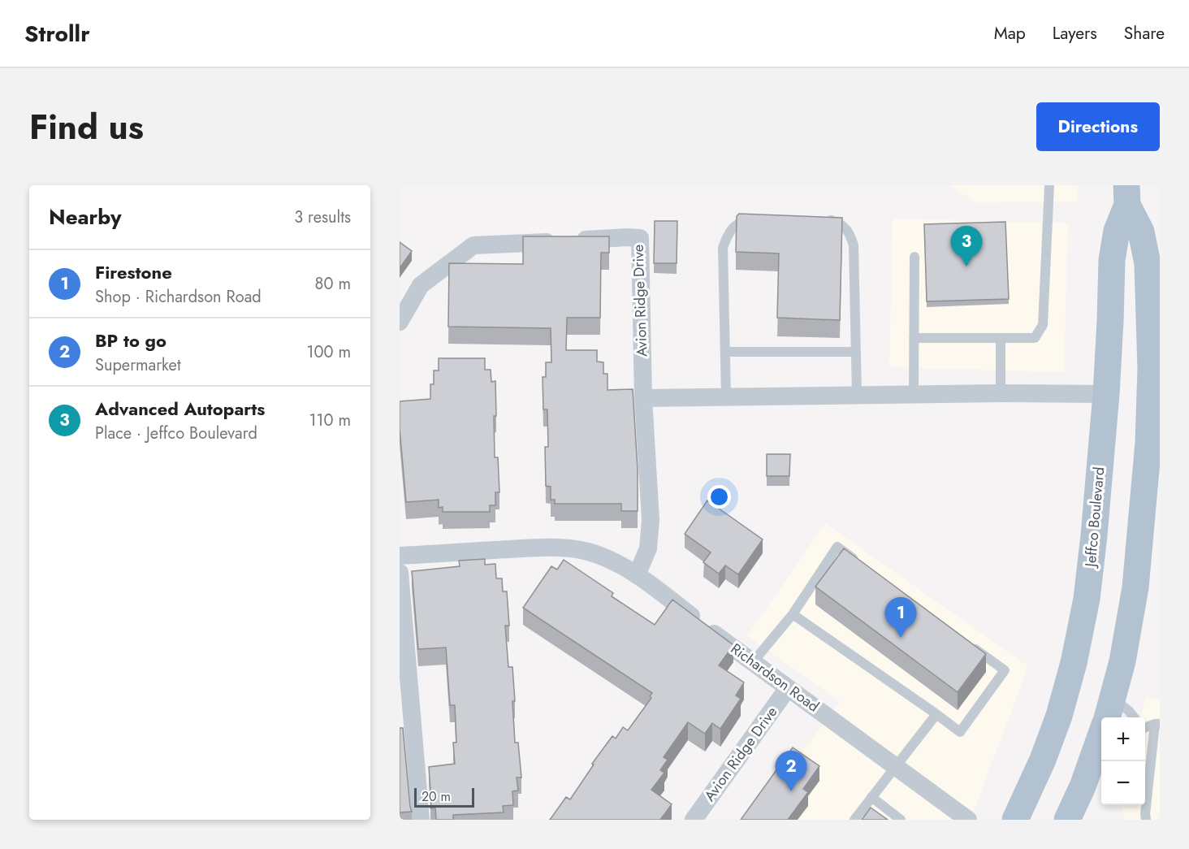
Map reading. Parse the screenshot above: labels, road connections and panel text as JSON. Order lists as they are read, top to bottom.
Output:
{
  "streets": {
    "main road": ["Jeffco Boulevard"],
    "street": ["Avion Ridge Drive", "Richardson Road"]
  },
  "crossings": [
    ["Avion Ridge Drive", "Richardson Road"]
  ],
  "scale_bar": "20 m",
  "page": {
    "header": "Strollr",
    "nav": ["Map", "Layers", "Share"],
    "title": "Find us",
    "buttons": "Directions",
    "heading": ["Nearby", "3 results"],
    "pins": ["3", "1", "2"],
    "list": [
      {
        "mark": "1",
        "name": "Firestone",
        "note": "Shop · Richardson Road",
        "value": "80 m"
      },
      {
        "mark": "2",
        "name": "BP to go",
        "note": "Supermarket",
        "value": "100 m"
      },
      {
        "mark": "3",
        "name": "Advanced Autoparts",
        "note": "Place · Jeffco Boulevard",
        "value": "110 m"
      }
    ],
    "map_buttons": ["+", "−"],
    "scale": "20 m"
  }
}
